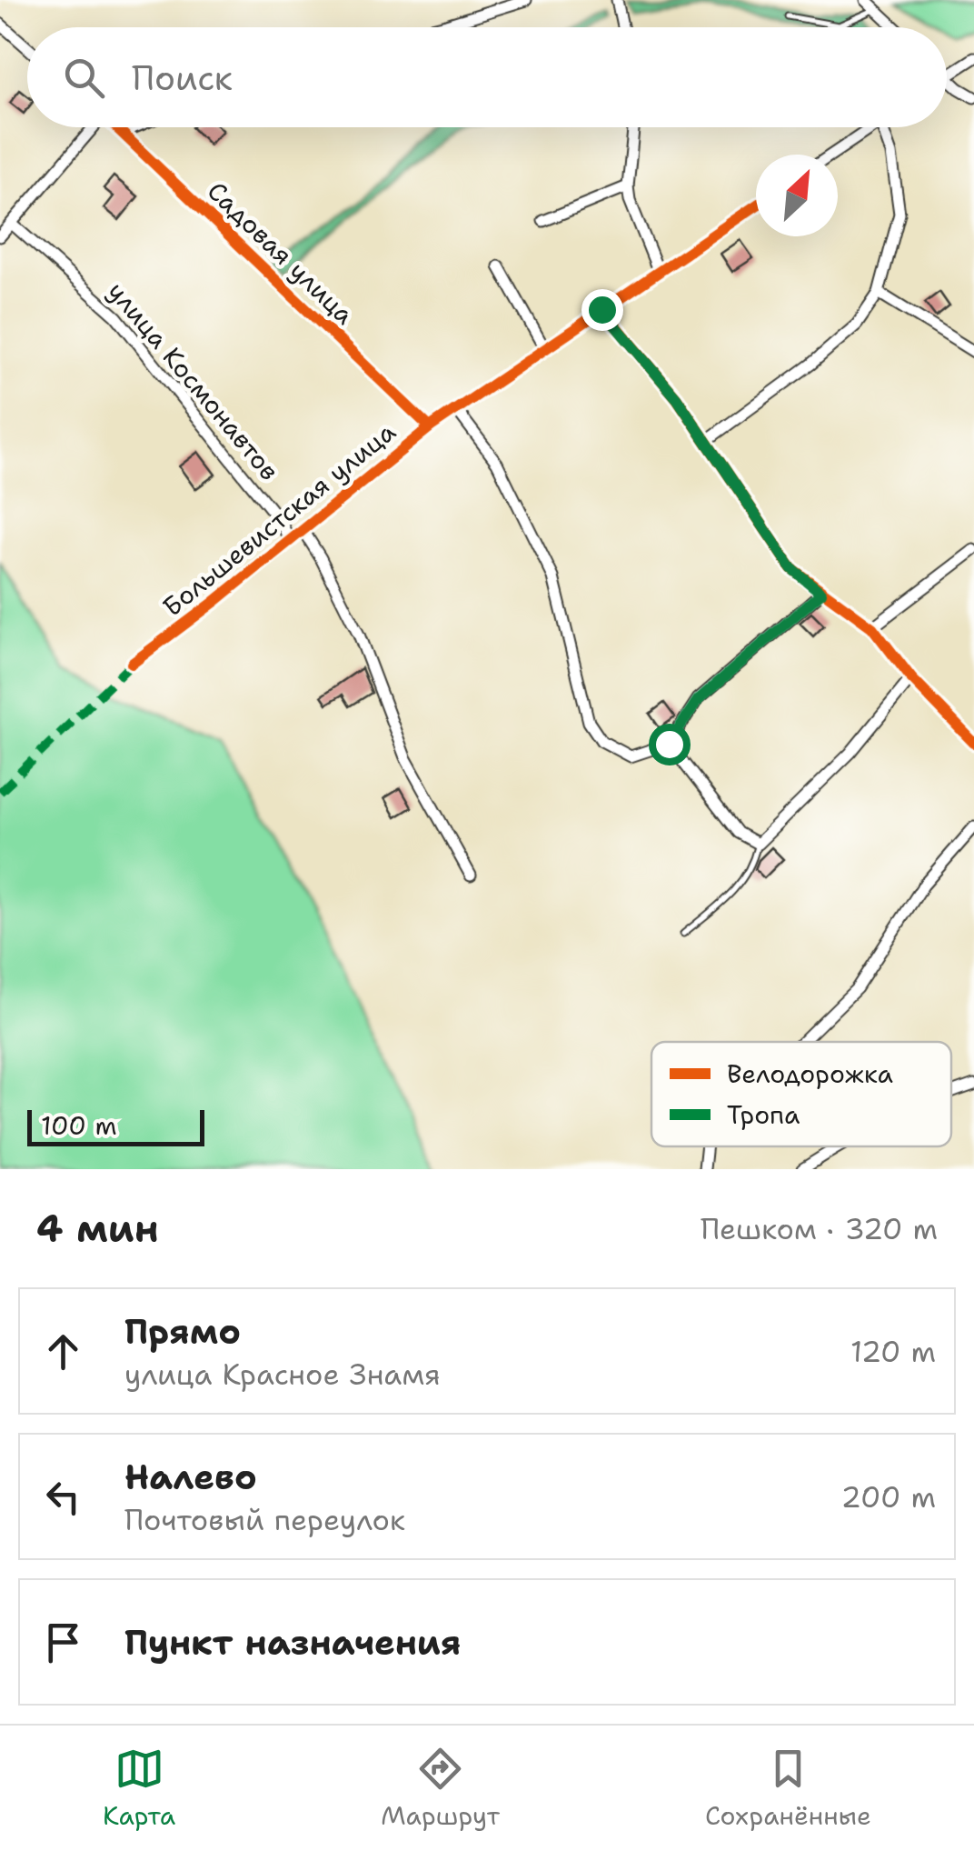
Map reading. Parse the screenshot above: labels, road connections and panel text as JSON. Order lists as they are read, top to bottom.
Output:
{
  "streets": {
    "street": ["Садовая улица", "улица Космонавтов", "Большевистская улица"]
  },
  "crossings": [
    ["Садовая улица", "Большевистская улица"],
    ["улица Космонавтов", "Большевистская улица"]
  ],
  "legend": ["Велодорожка", "Тропа"],
  "scale_bar": "100 m",
  "north": "top right",
  "page": {
    "search": "Поиск",
    "scale": "100 m",
    "heading": ["4 мин", "Пешком · 320 m"],
    "list": [
      ["Прямо", "улица Красное Знамя", "120 m"],
      ["Налево", "Почтовый переулок", "200 m"],
      "Пункт назначения"
    ],
    "nav": ["Карта", "Маршрут", "Сохранённые"]
  }
}
